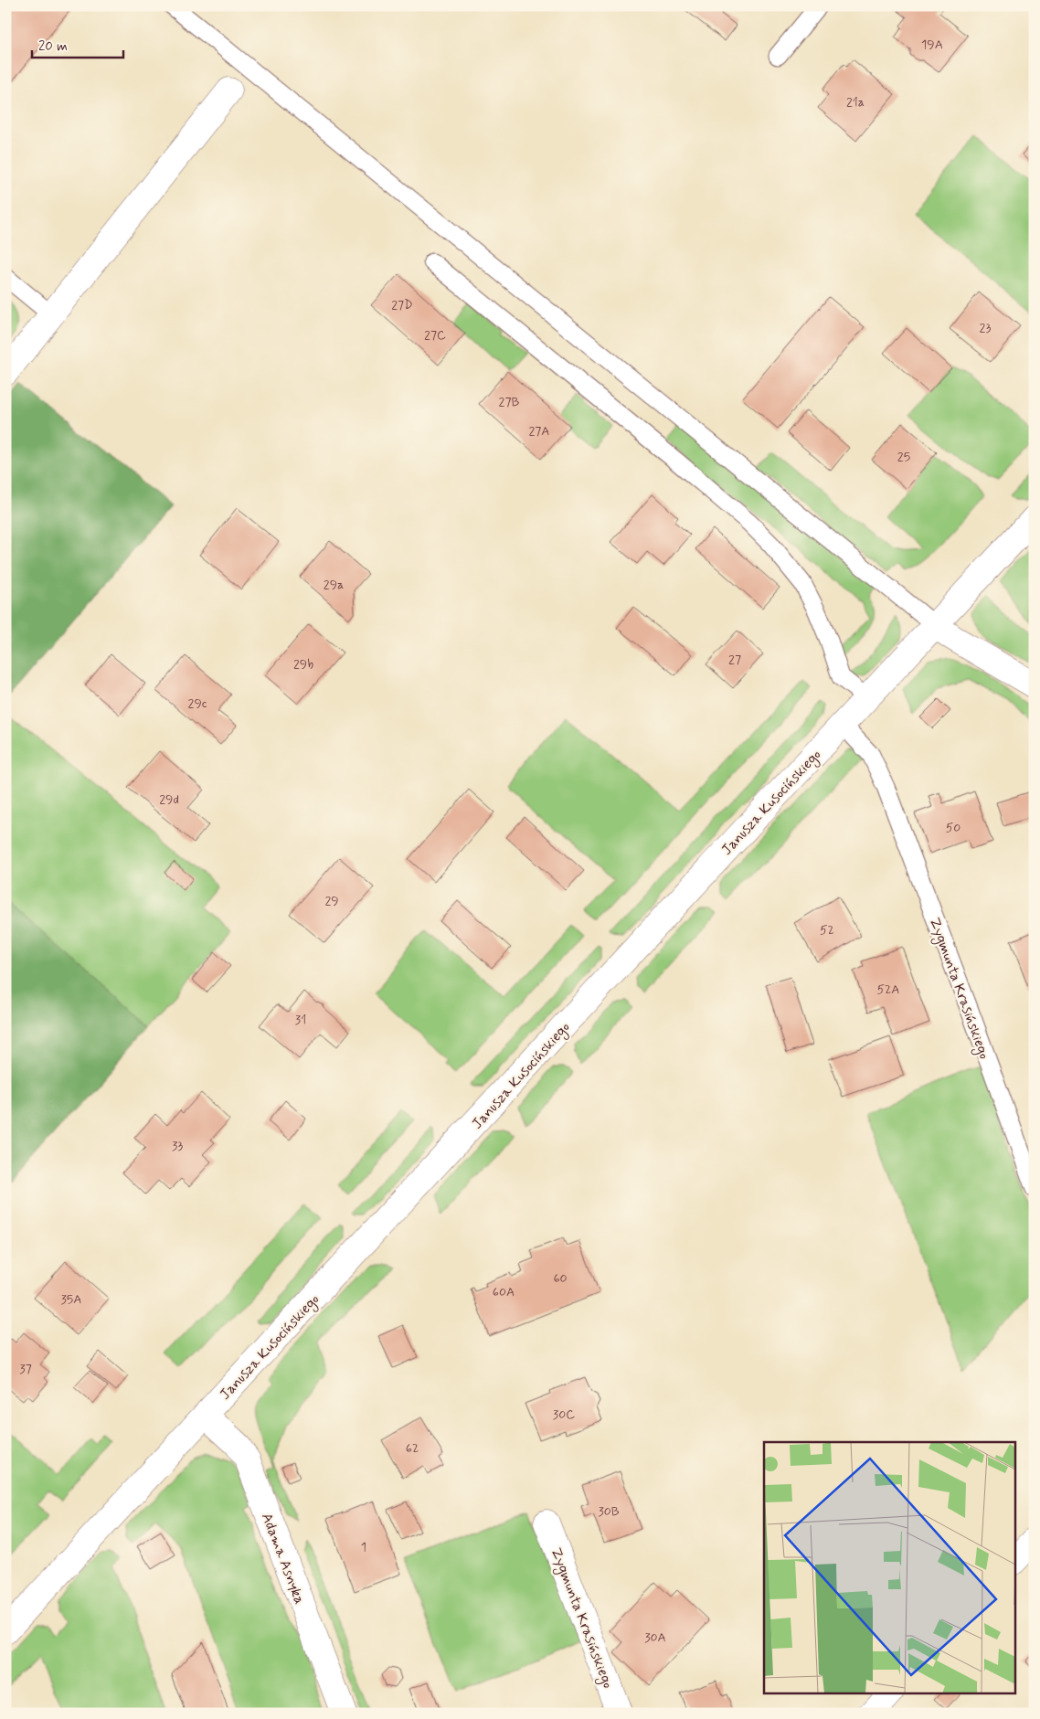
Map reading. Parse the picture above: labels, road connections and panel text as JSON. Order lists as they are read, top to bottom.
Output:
{
  "streets": {
    "street": ["Janusza Kusocińskiego", "Zygmunta Krasińskiego", "Adama Asnyka"]
  },
  "crossings": [
    ["Janusza Kusocińskiego", "Zygmunta Krasińskiego"],
    ["Janusza Kusocińskiego", "Adama Asnyka"]
  ],
  "house_numbers": [
    "19A",
    "21a",
    "27D",
    "23",
    "27C",
    "27B",
    "27A",
    "25",
    "29a",
    "27",
    "29b",
    "29c",
    "29d",
    "50",
    "29",
    "52",
    "52A",
    "31",
    "33",
    "60",
    "60A",
    "35A",
    "37",
    "30C",
    "62",
    "30B",
    "1",
    "30A"
  ],
  "scale_bar": "20 m"
}
